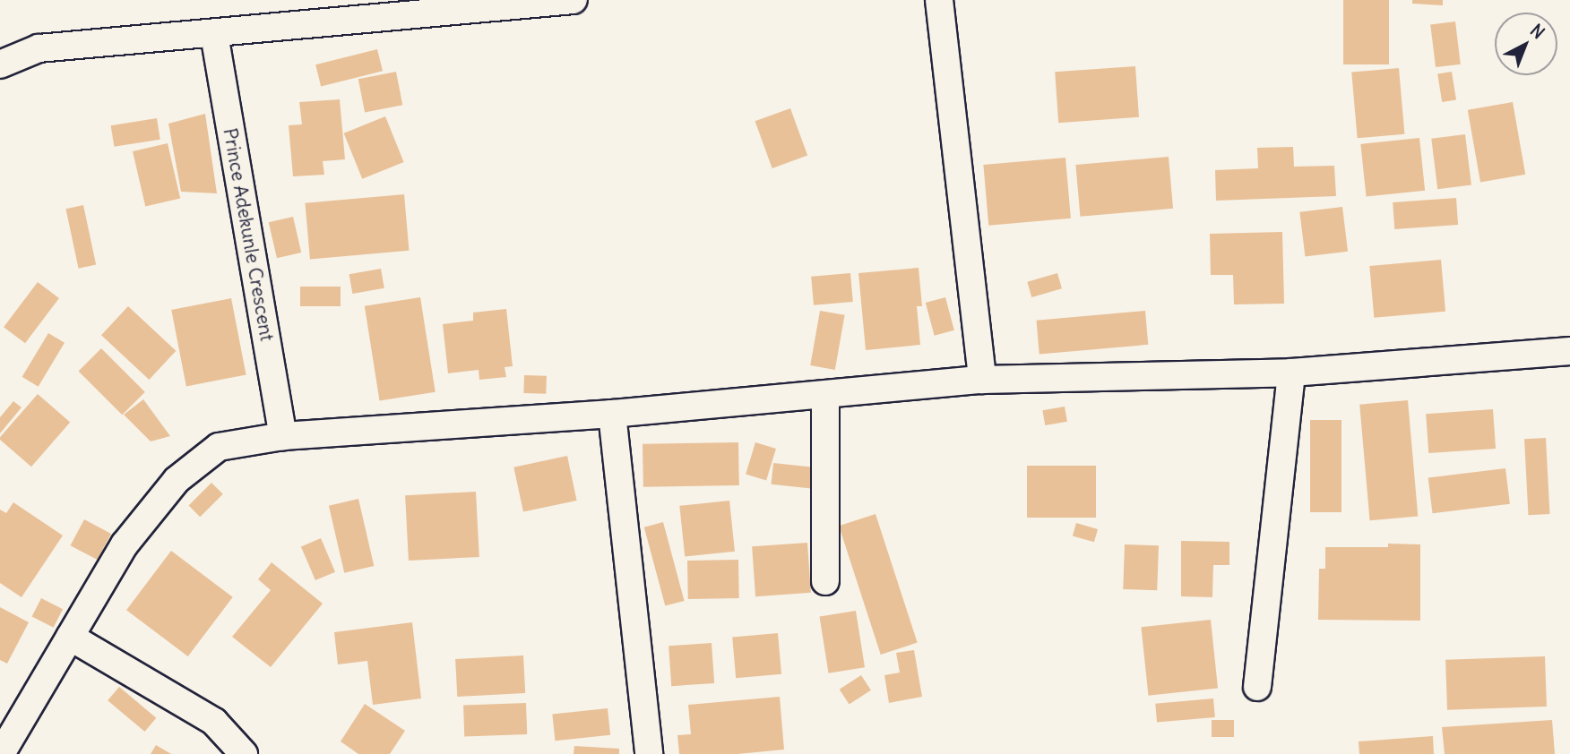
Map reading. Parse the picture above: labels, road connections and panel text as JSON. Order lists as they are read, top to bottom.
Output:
{
  "streets": {
    "street": ["Prince Adekunle Crescent"]
  },
  "north": "top right"
}
